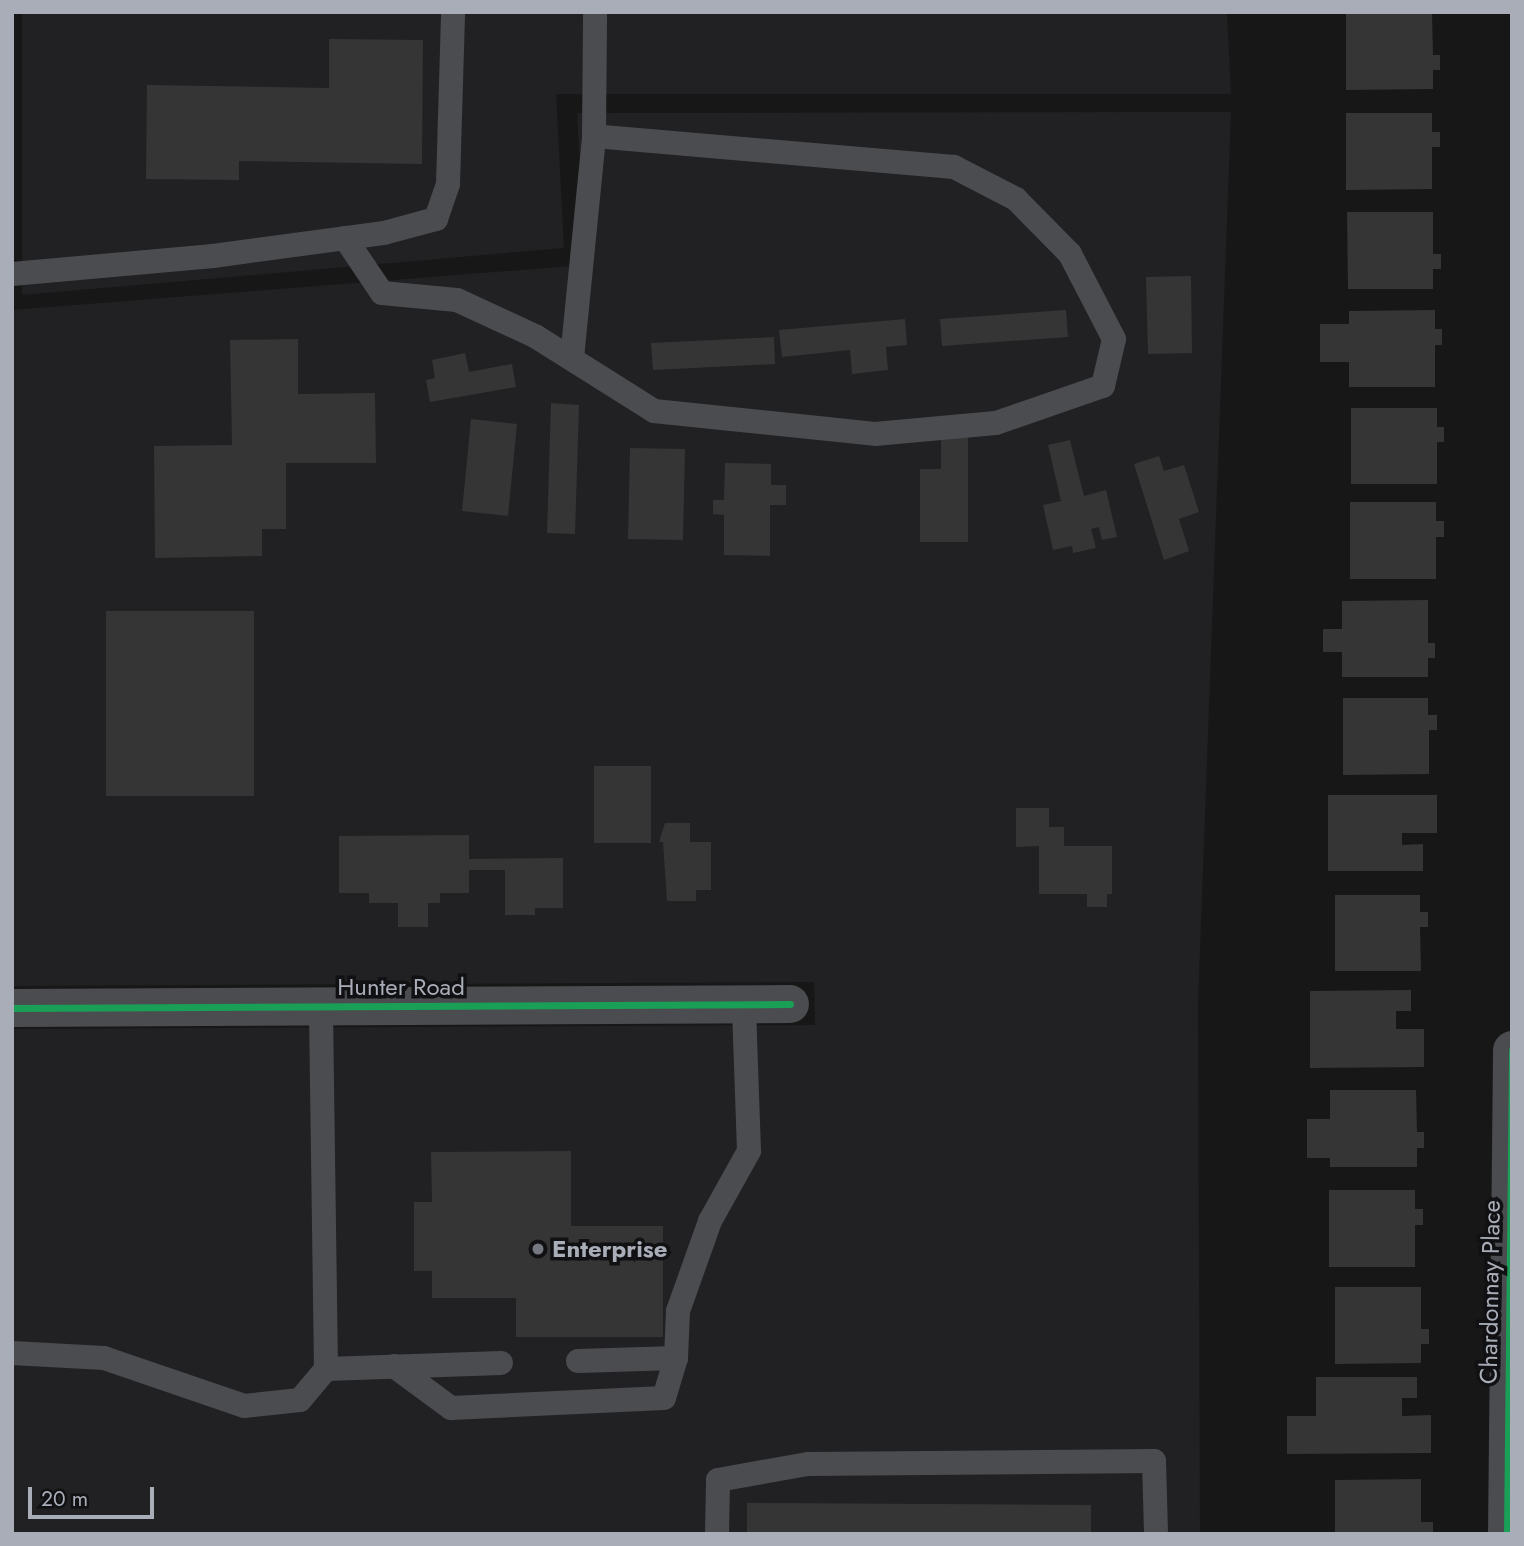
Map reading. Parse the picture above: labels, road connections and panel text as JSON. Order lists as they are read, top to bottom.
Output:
{
  "streets": {
    "street": ["Hunter Road", "Chardonnay Place"]
  },
  "places": ["Enterprise"],
  "scale_bar": "20 m"
}
